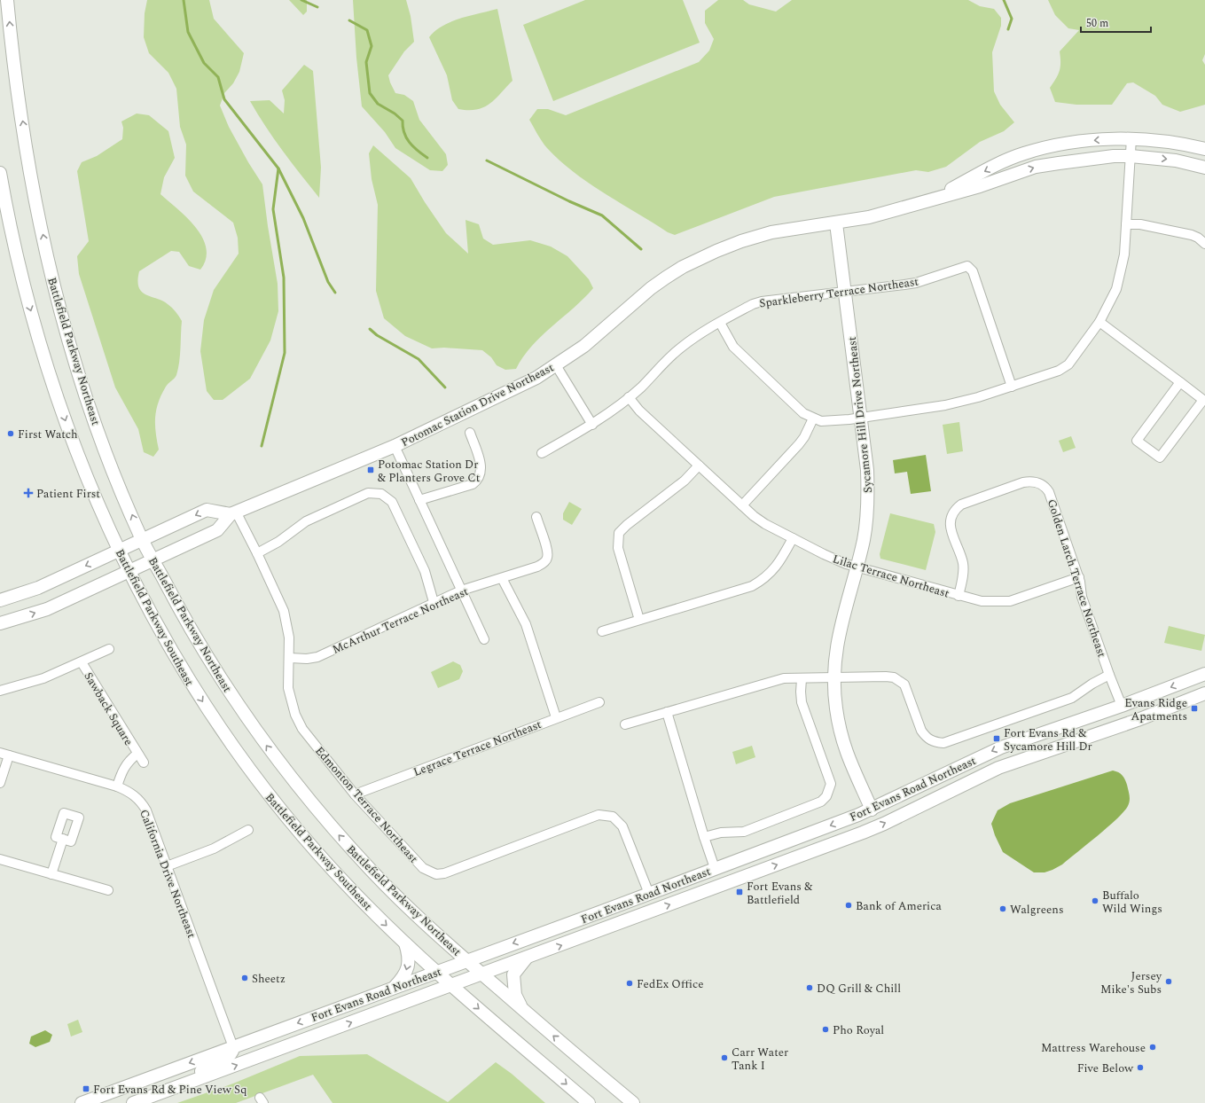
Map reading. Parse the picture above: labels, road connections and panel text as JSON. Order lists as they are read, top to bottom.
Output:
{
  "streets": {
    "main road": [
      "Battlefield Parkway Northeast",
      "Potomac Station Drive Northeast",
      "Sycamore Hill Drive Northeast",
      "Battlefield Parkway Southeast",
      "Fort Evans Road Northeast"
    ],
    "street": [
      "Sparkleberry Terrace Northeast",
      "Lilac Terrace Northeast",
      "Golden Larch Terrace Northeast",
      "McArthur Terrace Northeast",
      "Sawback Square",
      "Legrace Terrace Northeast",
      "Edmonton Terrace Northeast",
      "California Drive Northeast"
    ]
  },
  "crossings": [
    ["Sparkleberry Terrace Northeast", "Sycamore Hill Drive Northeast"],
    ["Sparkleberry Terrace Northeast", "Lilac Terrace Northeast"],
    ["Battlefield Parkway Northeast", "Potomac Station Drive Northeast"],
    ["Battlefield Parkway Northeast", "Fort Evans Road Northeast"],
    ["Potomac Station Drive Northeast", "Sycamore Hill Drive Northeast"],
    ["Potomac Station Drive Northeast", "Battlefield Parkway Southeast"],
    ["Potomac Station Drive Northeast", "Edmonton Terrace Northeast"],
    ["Sycamore Hill Drive Northeast", "Lilac Terrace Northeast"],
    ["Sycamore Hill Drive Northeast", "Fort Evans Road Northeast"],
    ["Lilac Terrace Northeast", "Golden Larch Terrace Northeast"],
    ["Golden Larch Terrace Northeast", "Fort Evans Road Northeast"],
    ["Battlefield Parkway Southeast", "Fort Evans Road Northeast"],
    ["McArthur Terrace Northeast", "Edmonton Terrace Northeast"],
    ["Sawback Square", "California Drive Northeast"],
    ["Legrace Terrace Northeast", "Edmonton Terrace Northeast"],
    ["Fort Evans Road Northeast", "Edmonton Terrace Northeast"],
    ["Fort Evans Road Northeast", "California Drive Northeast"]
  ],
  "one_way": ["Battlefield Parkway Northeast", "Battlefield Parkway Southeast"],
  "places": {
    "other": [
      "First Watch",
      "Buffalo Wild Wings",
      "Bank of America",
      "Walgreens",
      "Sheetz",
      "Jersey Mike's Subs",
      "FedEx Office",
      "DQ Grill & Chill",
      "Pho Royal",
      "Mattress Warehouse",
      "Carr Water Tank I",
      "Five Below"
    ],
    "transit": [
      "Potomac Station Dr & Planters Grove Ct",
      "Evans Ridge Apatments",
      "Fort Evans Rd & Sycamore Hill Dr",
      "Fort Evans & Battlefield",
      "Fort Evans Rd & Pine View Sq"
    ],
    "health": ["Patient First"]
  },
  "scale_bar": "50 m"
}
